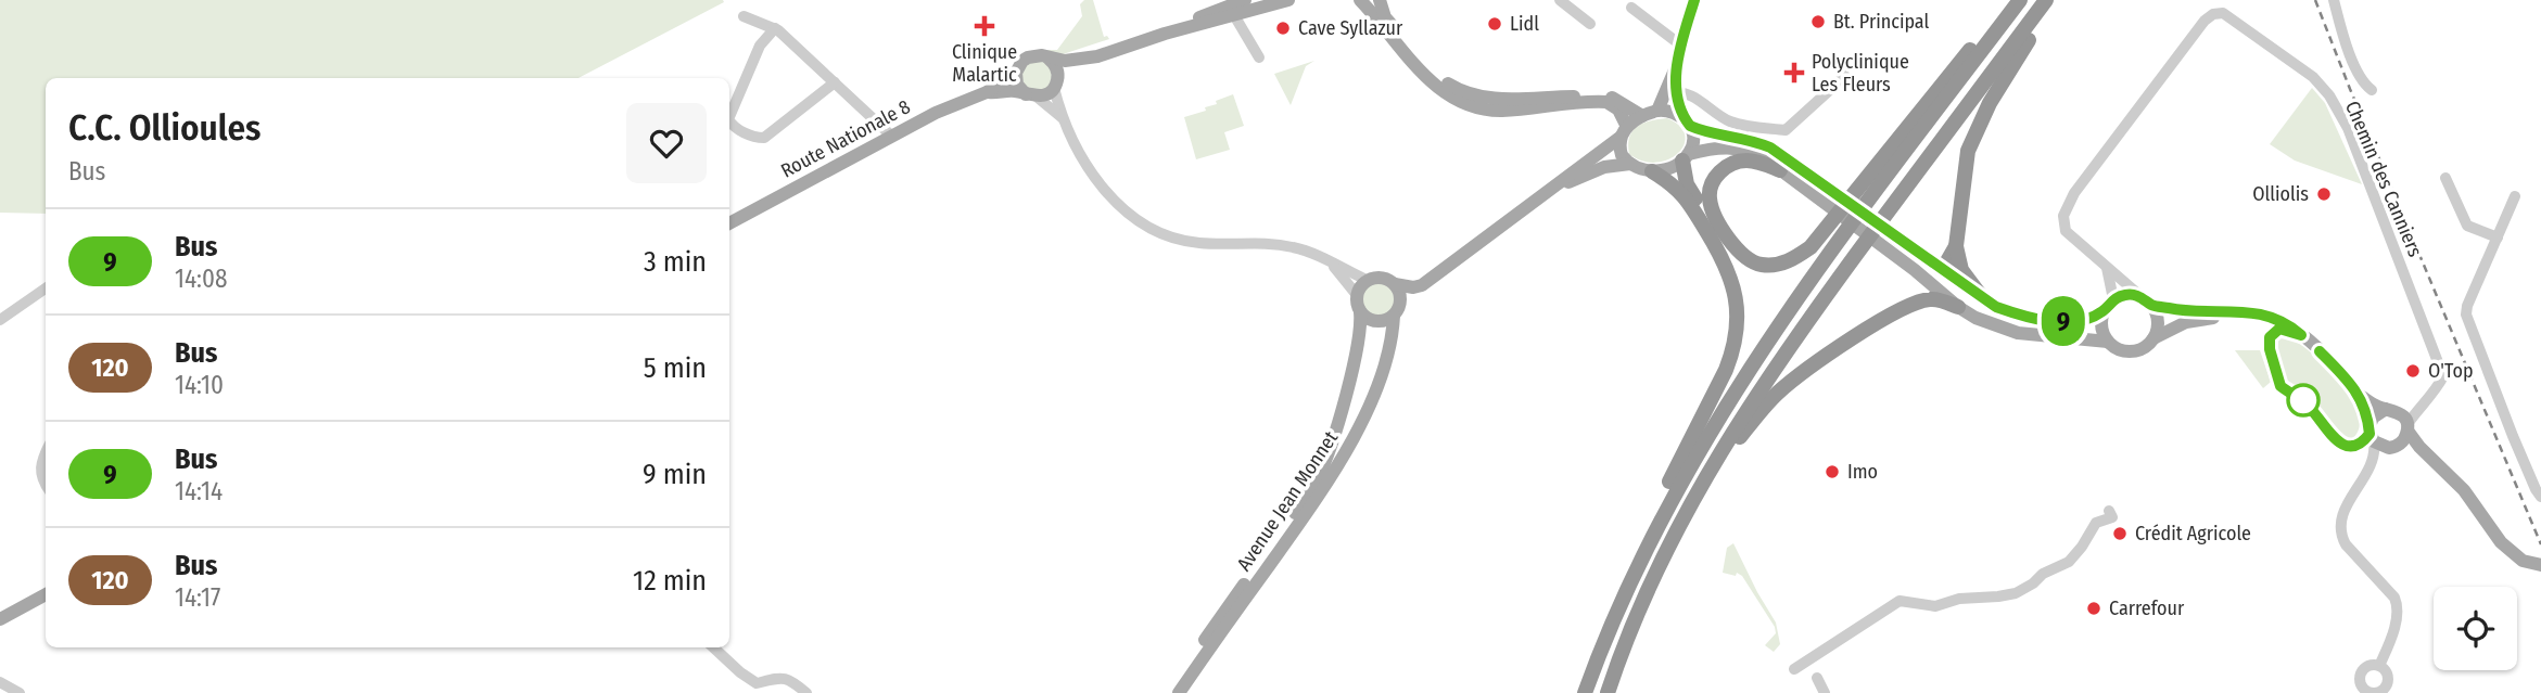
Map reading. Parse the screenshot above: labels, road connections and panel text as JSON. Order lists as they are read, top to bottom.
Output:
{
  "streets": {
    "main road": ["Route Nationale 8", "Avenue Jean Monnet"],
    "street": ["Chemin des Canniers"]
  },
  "places": {
    "other": [
      "Bt. Principal",
      "Lidl",
      "Cave Syllazur",
      "Olliolis",
      "O'Top",
      "Imo",
      "Crédit Agricole",
      "Carrefour"
    ],
    "health": ["Clinique Malartic", "Polyclinique Les Fleurs"]
  },
  "lines": ["bus line 9"],
  "page": {
    "on_map": "9",
    "heading": ["C.C. Ollioules", "Bus"],
    "list": [
      {
        "mark": "9",
        "name": "Bus",
        "note": "14:08",
        "value": "3 min"
      },
      {
        "mark": "120",
        "name": "Bus",
        "note": "14:10",
        "value": "5 min"
      },
      {
        "mark": "9",
        "name": "Bus",
        "note": "14:14",
        "value": "9 min"
      },
      {
        "mark": "120",
        "name": "Bus",
        "note": "14:17",
        "value": "12 min"
      }
    ]
  }
}
